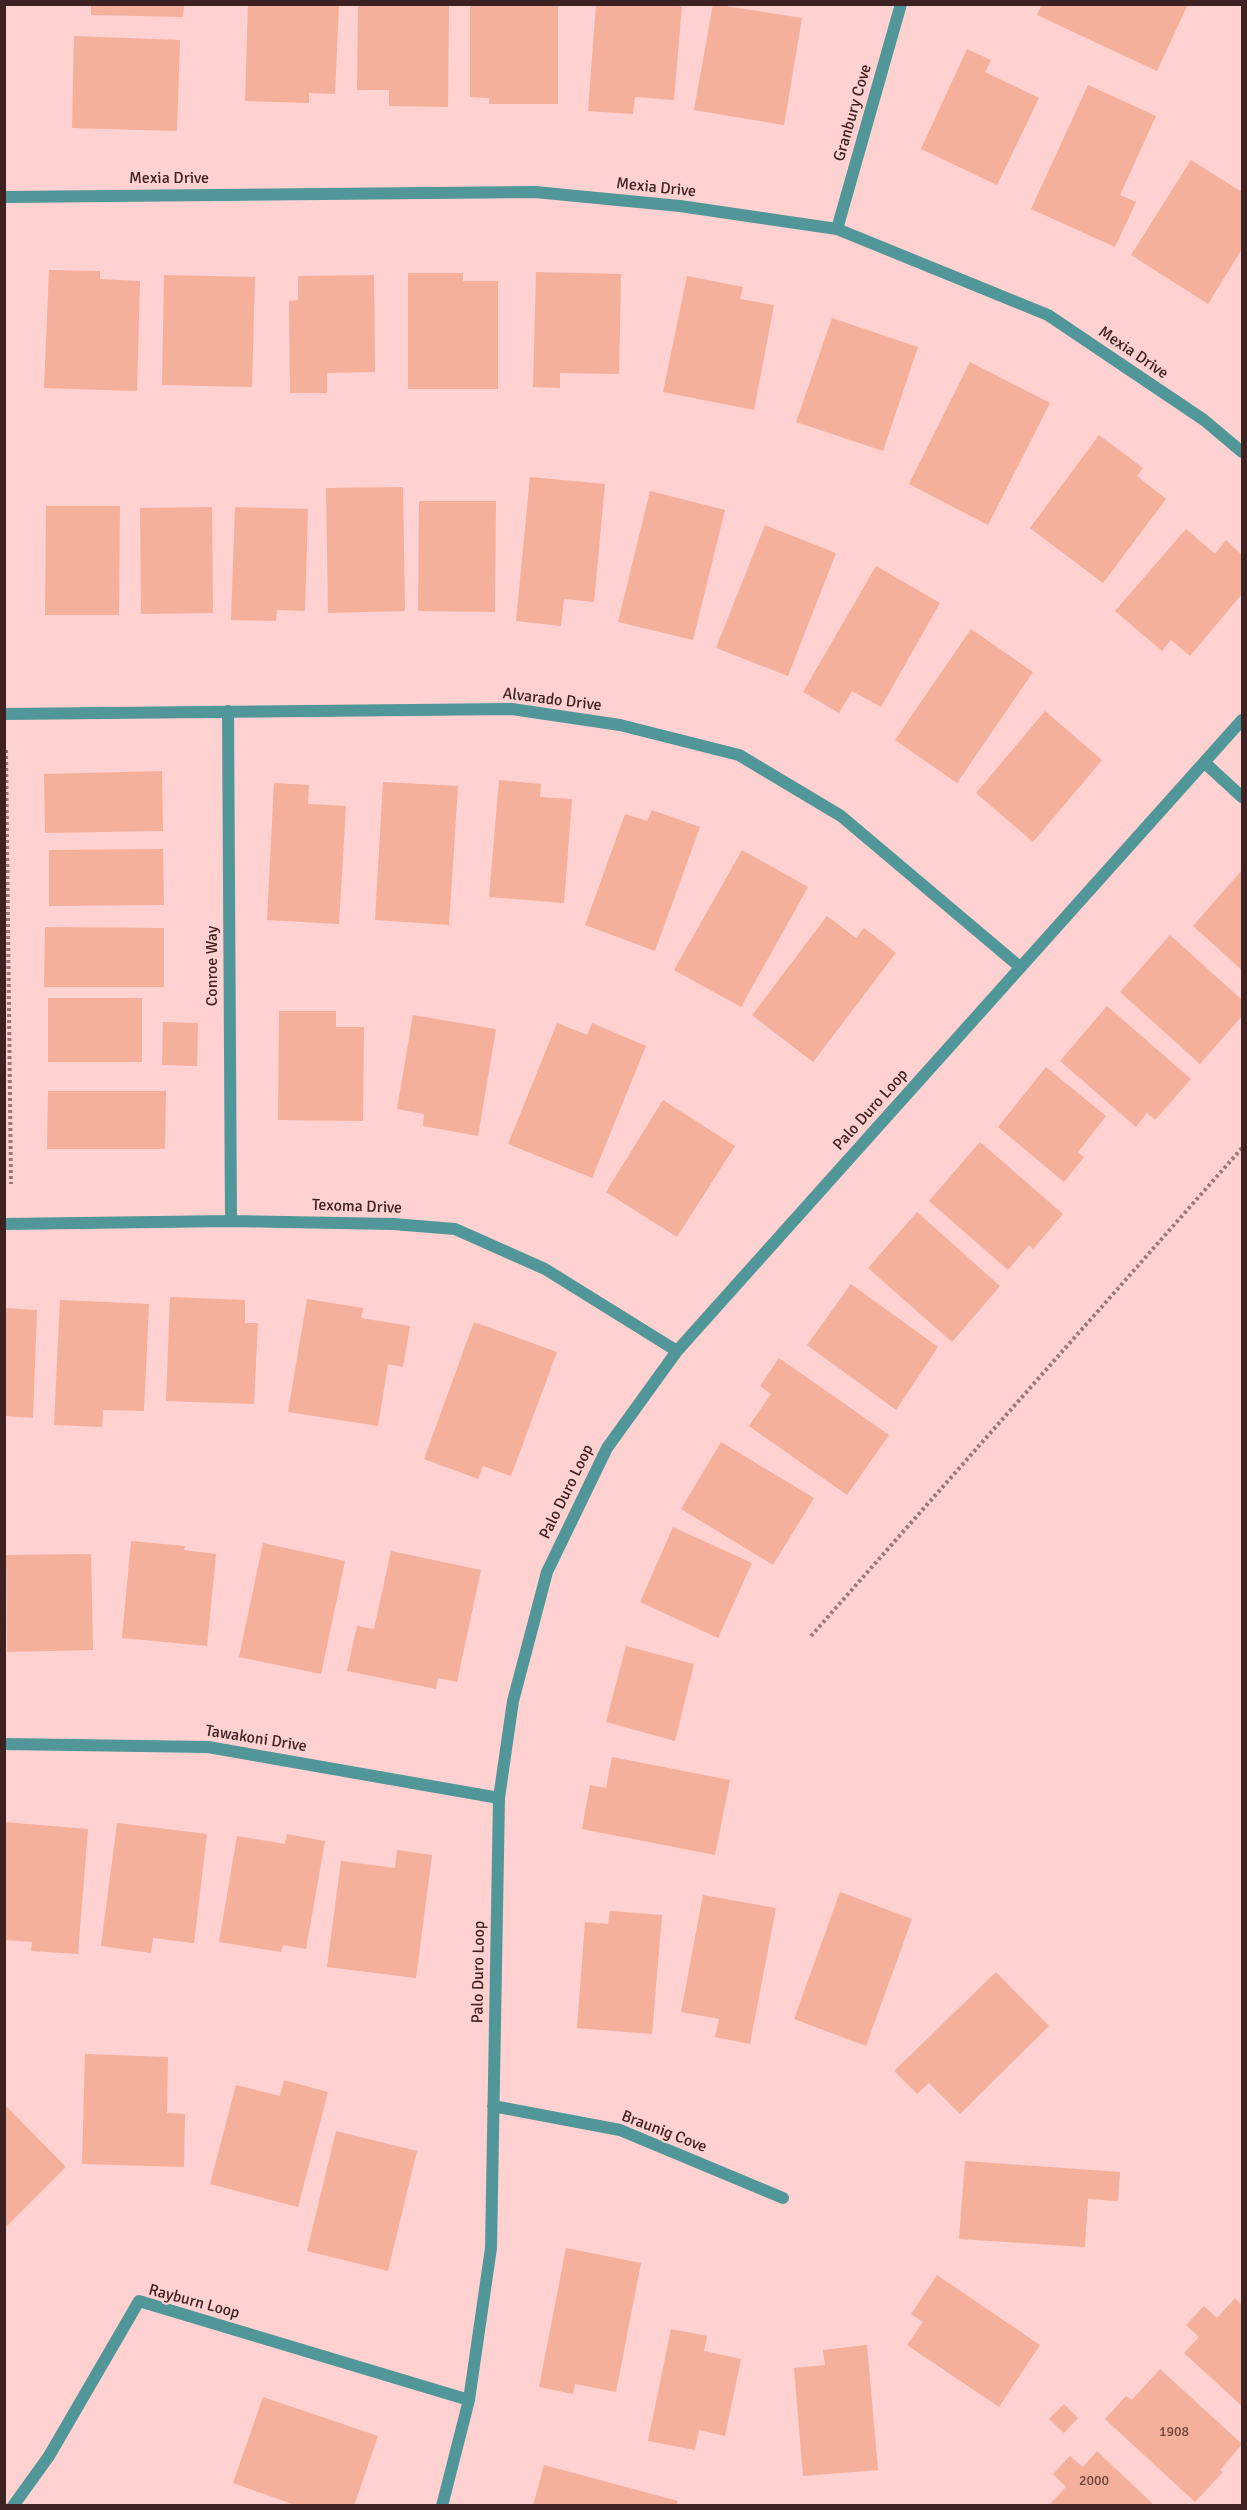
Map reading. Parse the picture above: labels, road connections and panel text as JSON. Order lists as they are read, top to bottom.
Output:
{
  "streets": {
    "street": [
      "Granbury Cove",
      "Mexia Drive",
      "Alvarado Drive",
      "Conroe Way",
      "Palo Duro Loop",
      "Texoma Drive",
      "Tawakoni Drive",
      "Braunig Cove",
      "Rayburn Loop"
    ]
  },
  "crossings": [
    ["Granbury Cove", "Mexia Drive"],
    ["Alvarado Drive", "Conroe Way"],
    ["Alvarado Drive", "Palo Duro Loop"],
    ["Conroe Way", "Texoma Drive"],
    ["Palo Duro Loop", "Texoma Drive"],
    ["Palo Duro Loop", "Tawakoni Drive"],
    ["Palo Duro Loop", "Braunig Cove"],
    ["Palo Duro Loop", "Rayburn Loop"]
  ],
  "house_numbers": ["1908", "2000"]
}
